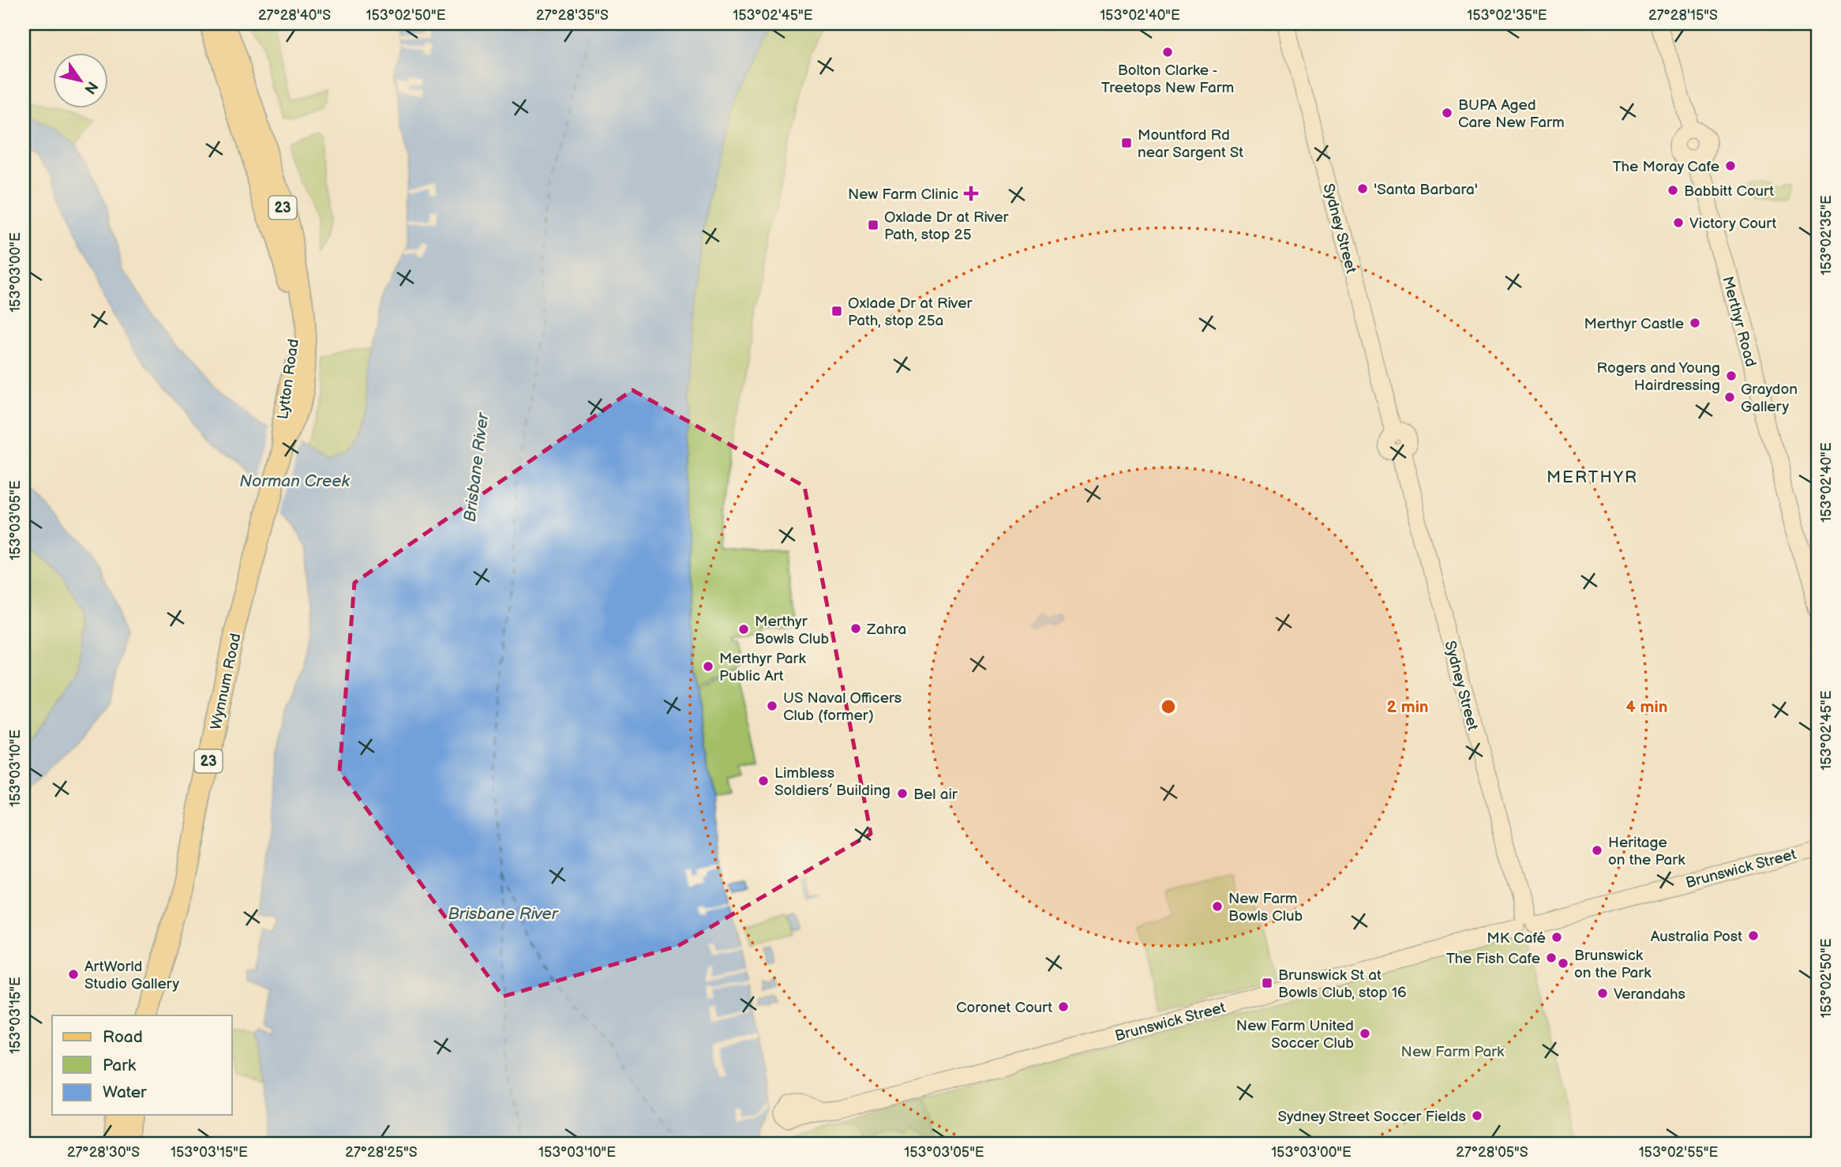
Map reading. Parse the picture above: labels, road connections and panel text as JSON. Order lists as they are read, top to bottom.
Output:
{
  "streets": {
    "main road": ["23", "Lytton Road", "Wynnum Road"],
    "street": ["Sydney Street", "Merthyr Road", "Brunswick Street"]
  },
  "crossings": [
    ["Sydney Street", "Brunswick Street"],
    ["Lytton Road", "Wynnum Road"]
  ],
  "districts": ["MERTHYR"],
  "water": ["Brisbane River", "Norman Creek"],
  "parks": ["New Farm Park"],
  "places": {
    "other": [
      "Bolton Clarke - Treetops New Farm",
      "BUPA Aged Care New Farm",
      "The Moray Cafe",
      "'Santa Barbara'",
      "Babbitt Court",
      "Victory Court",
      "Merthyr Castle",
      "Rogers and Young Hairdressing",
      "Graydon Gallery",
      "Zahra",
      "Merthyr Bowls Club",
      "Merthyr Park Public Art",
      "US Naval Officers Club (former)",
      "Limbless Soldiers’ Building",
      "Bel air",
      "Heritage on the Park",
      "New Farm Bowls Club",
      "Australia Post",
      "MK Café",
      "The Fish Cafe",
      "Brunswick on the Park",
      "ArtWorld Studio Gallery",
      "Verandahs",
      "Coronet Court",
      "New Farm United Soccer Club",
      "Sydney Street Soccer Fields"
    ],
    "transit": [
      "Mountford Rd near Sargent St",
      "Oxlade Dr at River Path, stop 25",
      "Oxlade Dr at River Path, stop 25a",
      "Brunswick St at Bowls Club, stop 16"
    ],
    "health": ["New Farm Clinic"]
  },
  "legend": ["Road", "Park", "Water"],
  "north": "bottom right",
  "coordinates": [
    "27°28'40\"S",
    "153°02'50\"E",
    "27°28'35\"S",
    "153°02'45\"E",
    "153°02'40\"E",
    "153°02'35\"E",
    "27°28'15\"S",
    "153°03'00\"E",
    "153°03'05\"E",
    "153°03'10\"E",
    "153°03'15\"E",
    "27°28'30\"S",
    "27°28'25\"S",
    "27°28'05\"S",
    "153°02'55\"E"
  ],
  "rings": ["2 min", "4 min"]
}
